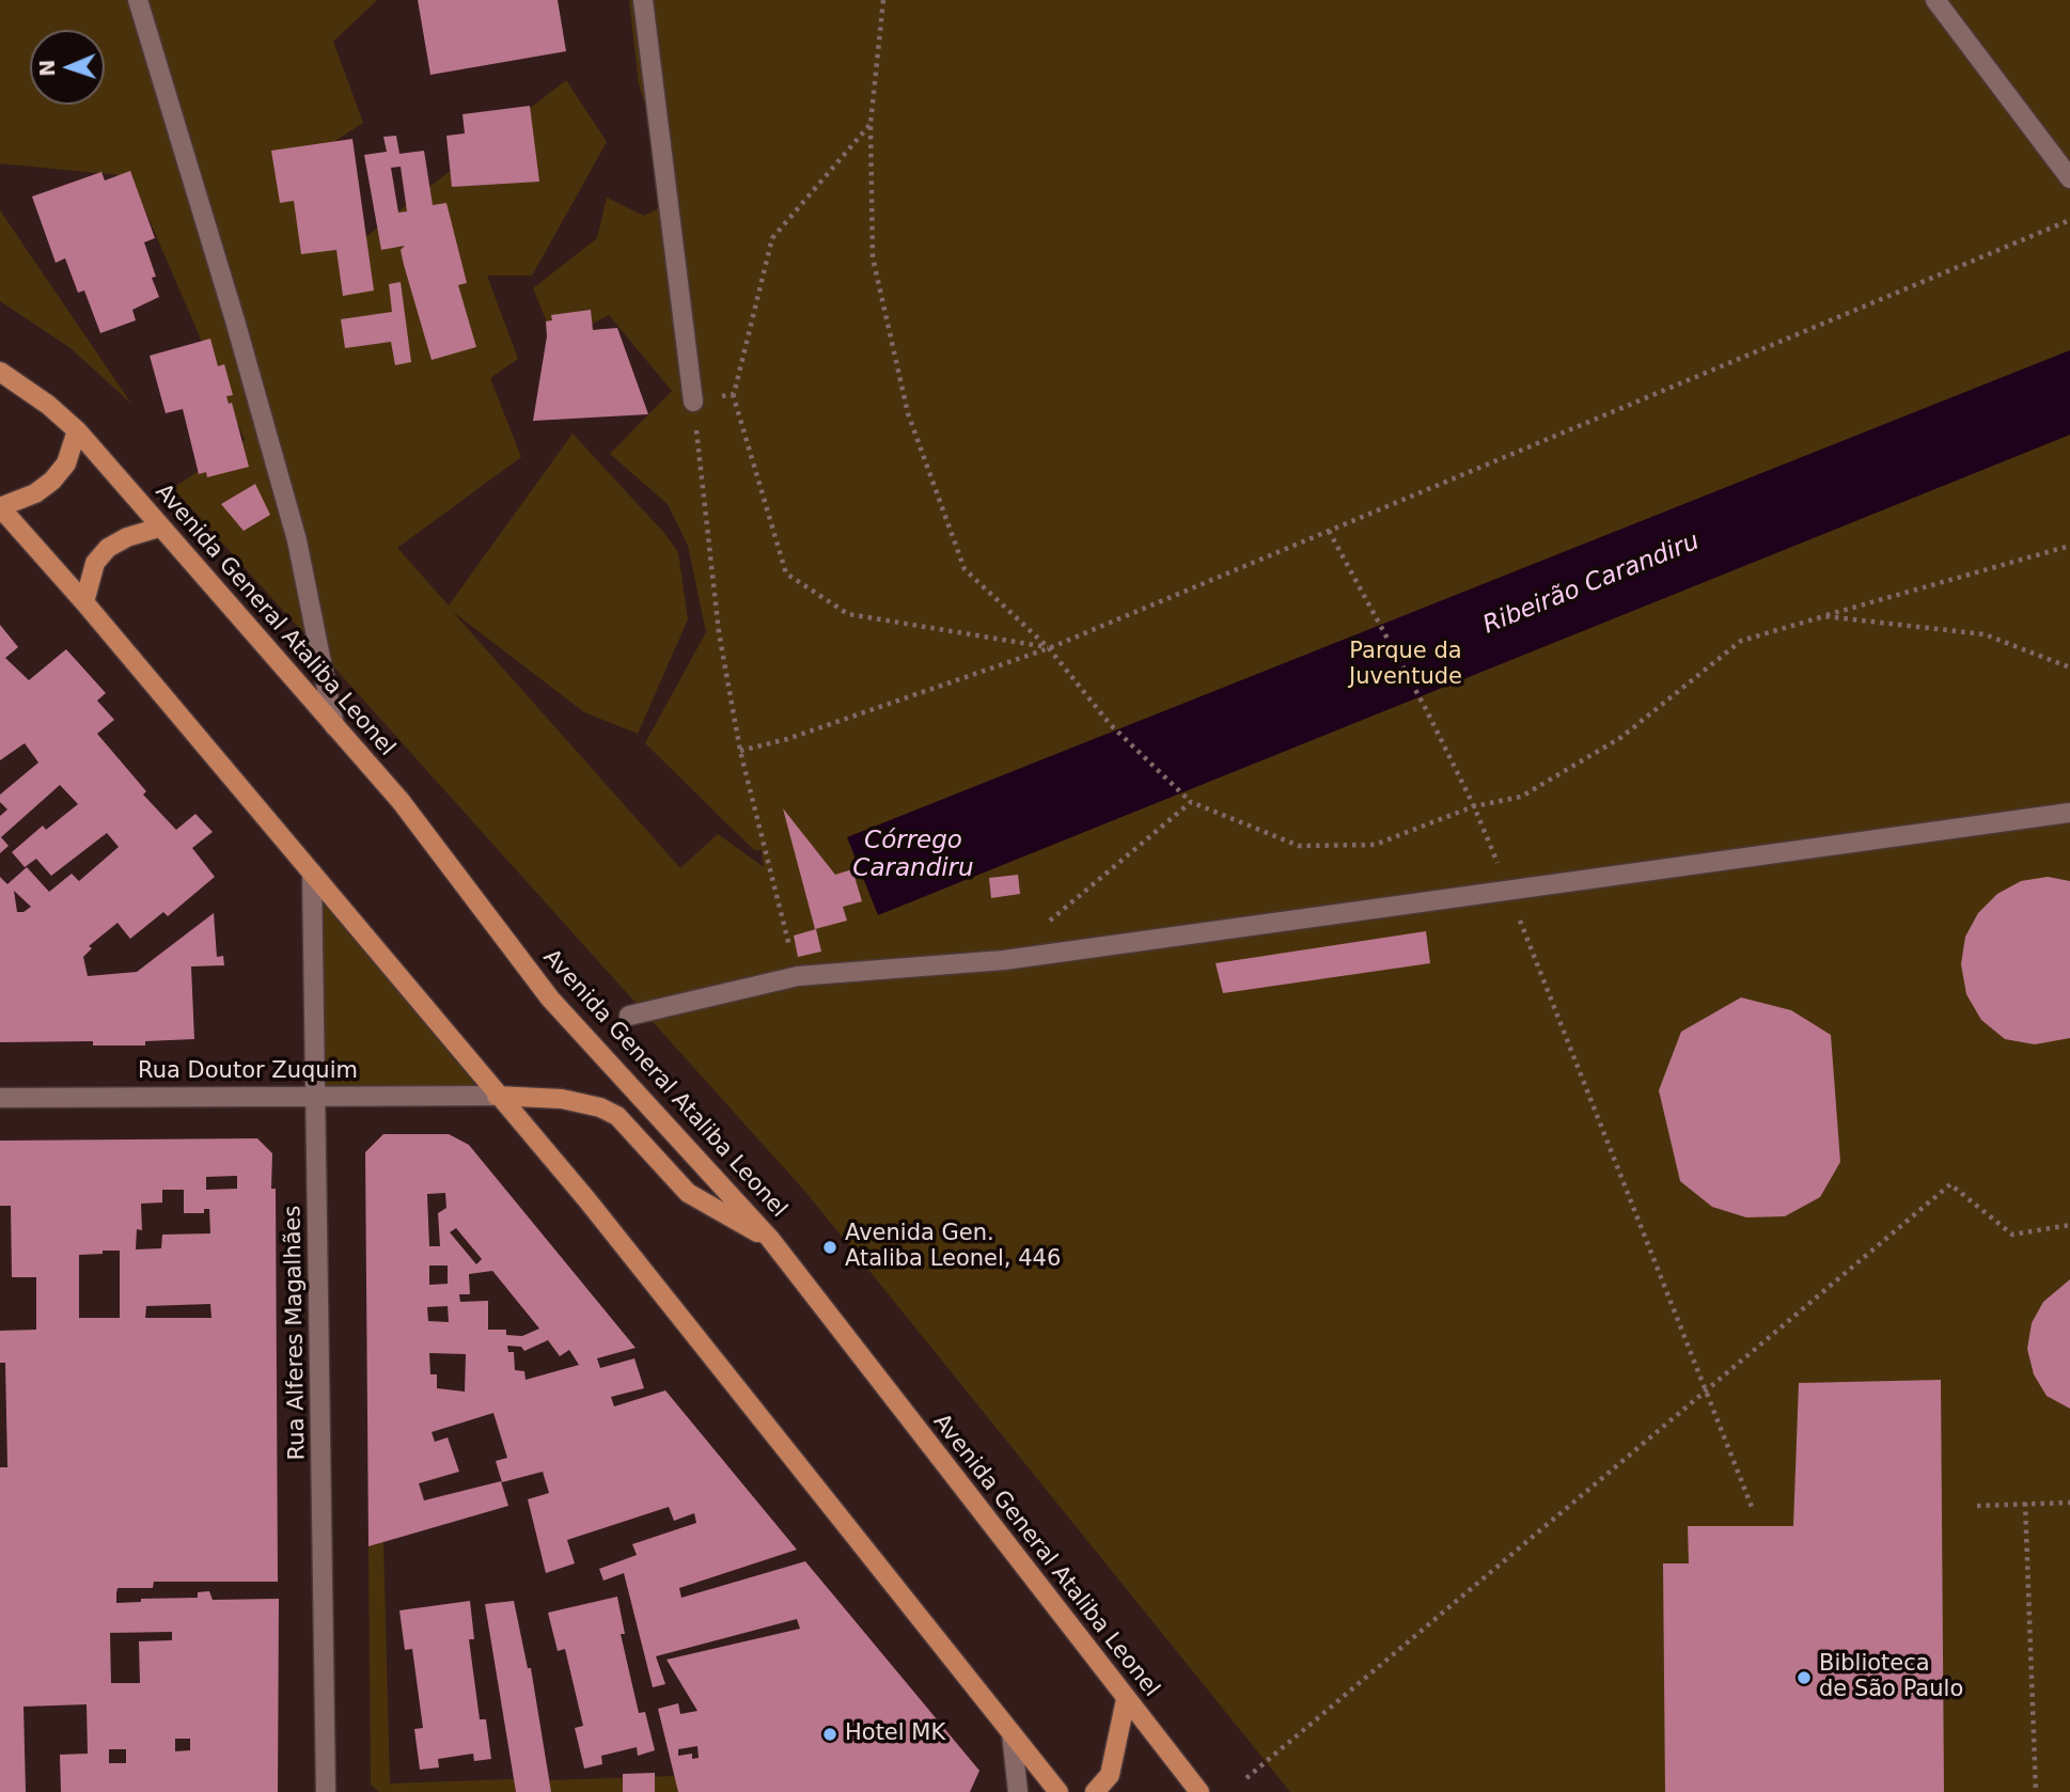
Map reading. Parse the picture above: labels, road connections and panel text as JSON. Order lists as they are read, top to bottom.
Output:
{
  "streets": {
    "main road": ["Avenida General Ataliba Leonel"],
    "street": ["Rua Doutor Zuquim", "Rua Alferes Magalhães"]
  },
  "crossings": [
    ["Rua Doutor Zuquim", "Rua Alferes Magalhães"]
  ],
  "water": ["Ribeirão Carandiru", "Córrego Carandiru"],
  "parks": ["Parque da Juventude"],
  "places": ["Avenida Gen. Ataliba Leonel, 446", "Biblioteca de São Paulo", "Hotel MK"],
  "north": "left"
}
